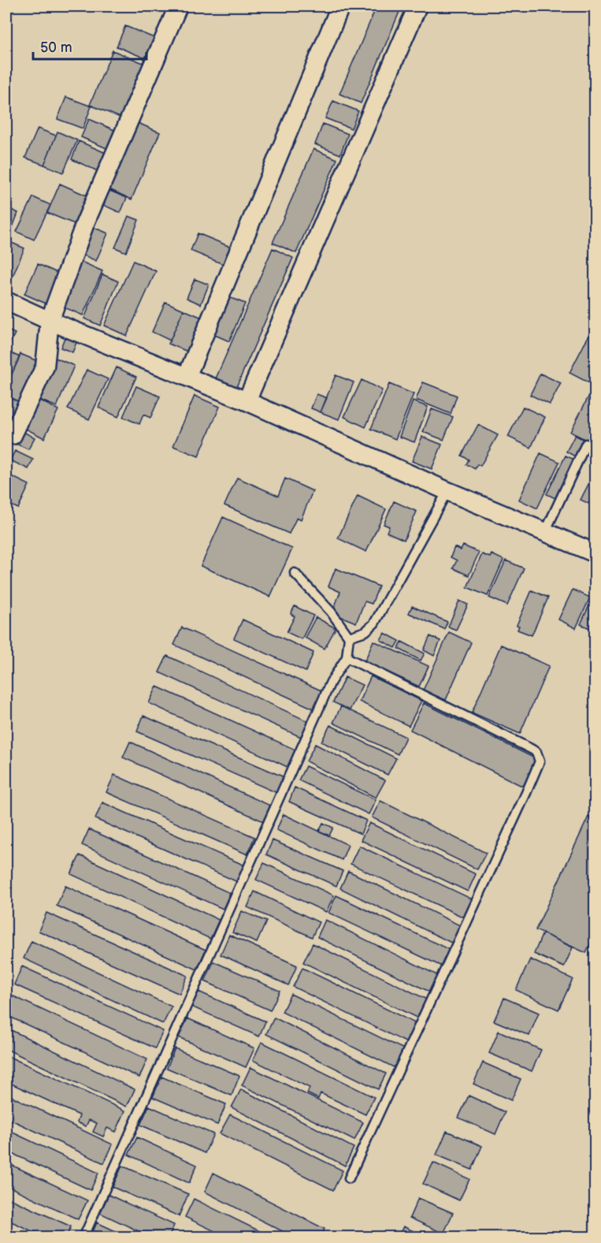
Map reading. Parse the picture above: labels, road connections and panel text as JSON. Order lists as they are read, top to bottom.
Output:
{
  "scale_bar": "50 m"
}
